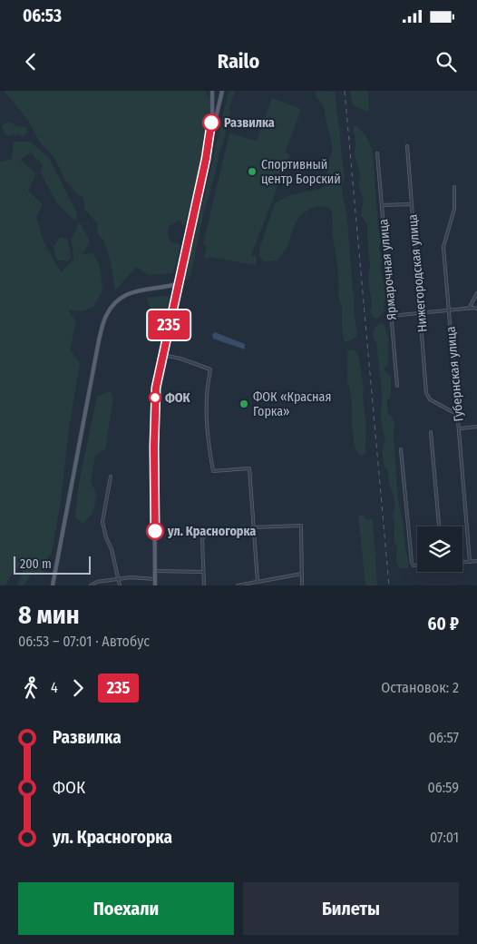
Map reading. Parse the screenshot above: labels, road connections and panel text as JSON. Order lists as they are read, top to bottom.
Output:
{
  "streets": {
    "street": ["Ярмарочная улица", "Нижегородская улица", "Губернская улица"]
  },
  "crossings": [
    ["Нижегородская улица", "Губернская улица"]
  ],
  "places": [
    "Развилка",
    "Спортивный центр Борский",
    "ФОК",
    "ФОК «Красная Горка»",
    "ул. Красногорка"
  ],
  "lines": ["bus line 235"],
  "scale_bar": "200 m",
  "page": {
    "status": "06:53",
    "header": "Railo",
    "on_map": "235",
    "scale": "200 m",
    "heading": ["8 мин", "06:53 – 07:01 · Автобус", "60 ₽"],
    "legs": ["4", "235", "Остановок: 2"],
    "list": [
      {
        "name": "Развилка",
        "value": "06:57"
      },
      {
        "name": "ФОК",
        "value": "06:59"
      },
      {
        "name": "ул. Красногорка",
        "value": "07:01"
      }
    ],
    "buttons": ["Поехали", "Билеты"]
  }
}
